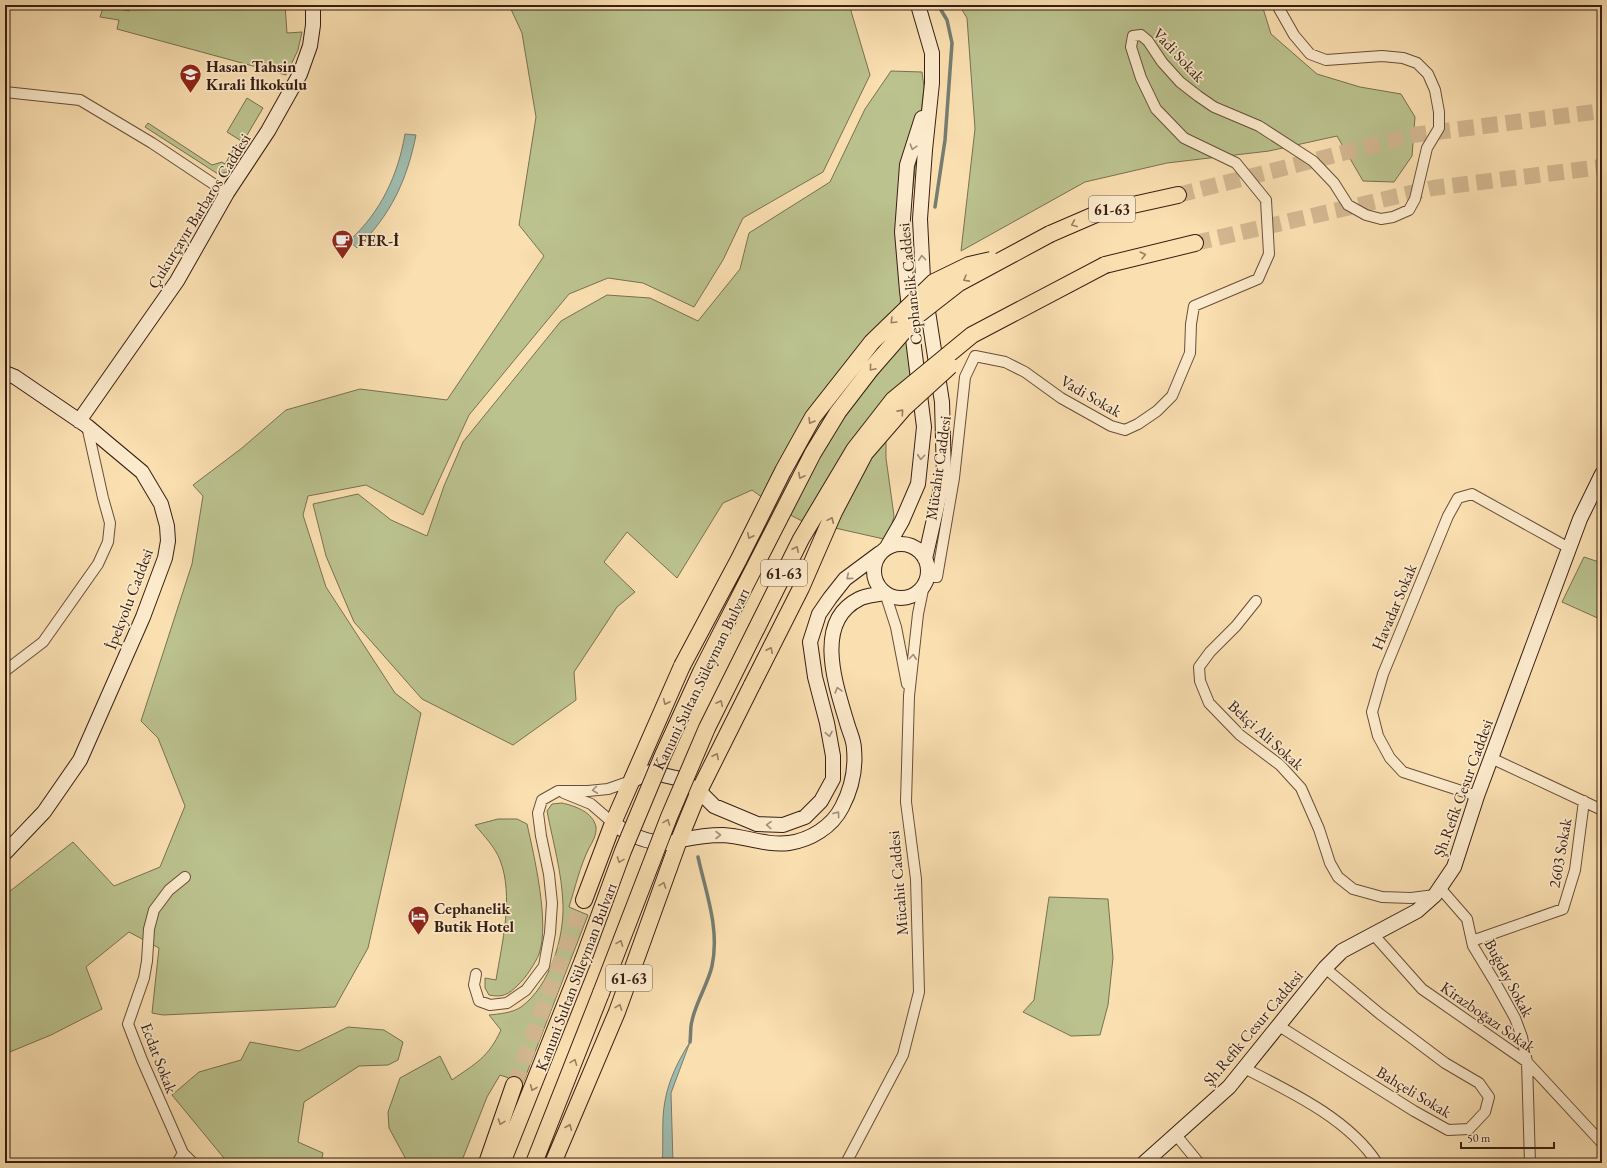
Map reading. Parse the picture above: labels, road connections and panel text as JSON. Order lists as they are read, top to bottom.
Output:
{
  "streets": {
    "main road": ["61-63", "Kanuni Sultan Süleyman Bulvarı"],
    "street": [
      "Vadi Sokak",
      "Çukurçayır Barbaros Caddesi",
      "Cephanelik Caddesi",
      "Mücahit Caddesi",
      "İpekyolu Caddesi",
      "Havadar Sokak",
      "Bekçi Ali Sokak",
      "Şh.Refik Cesur Caddesi",
      "2603 Sokak",
      "Buğday Sokak",
      "Kirazboğazı Sokak",
      "Ecdat Sokak",
      "Bahçeli Sokak"
    ]
  },
  "crossings": [
    ["Vadi Sokak", "Mücahit Caddesi"],
    ["61-63", "Kanuni Sultan Süleyman Bulvarı"],
    ["Çukurçayır Barbaros Caddesi", "İpekyolu Caddesi"],
    ["Cephanelik Caddesi", "Mücahit Caddesi"],
    ["Havadar Sokak", "Şh.Refik Cesur Caddesi"],
    ["Bekçi Ali Sokak", "Şh.Refik Cesur Caddesi"],
    ["Bekçi Ali Sokak", "Buğday Sokak"],
    ["Şh.Refik Cesur Caddesi", "Buğday Sokak"],
    ["Şh.Refik Cesur Caddesi", "Kirazboğazı Sokak"],
    ["Şh.Refik Cesur Caddesi", "Bahçeli Sokak"],
    ["2603 Sokak", "Buğday Sokak"],
    ["Buğday Sokak", "Kirazboğazı Sokak"]
  ],
  "places": {
    "school or university": ["Hasan Tahsin Kırali İlkokulu"],
    "cafe": ["FER-İ"],
    "hotel": ["Cephanelik Butik Hotel"]
  },
  "scale_bar": "50 m"
}
